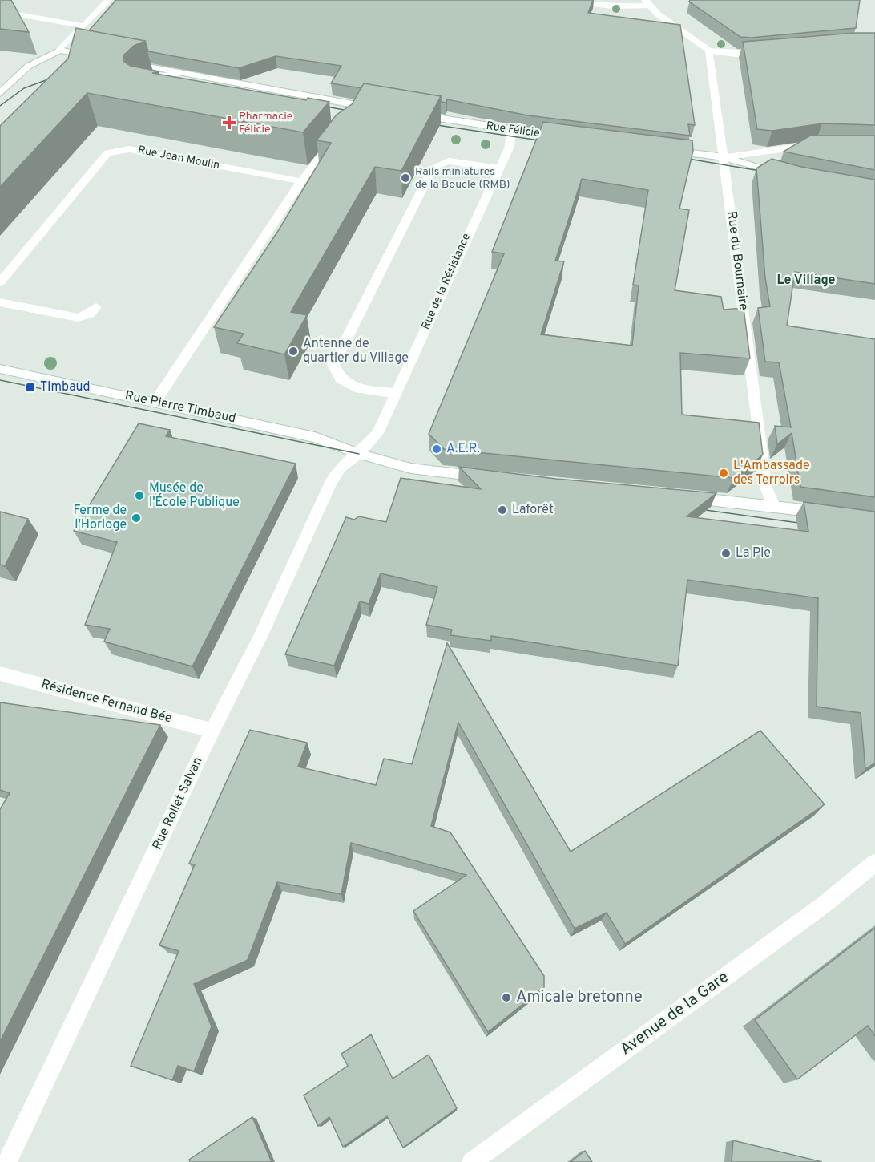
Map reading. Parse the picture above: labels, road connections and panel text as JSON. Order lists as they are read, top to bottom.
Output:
{
  "streets": {
    "street": [
      "Rue Félicie",
      "Rue Jean Moulin",
      "Rue du Bournaire",
      "Rue de la Résistance",
      "Rue Pierre Timbaud",
      "Résidence Fernand Bée",
      "Rue Rollet Salvan",
      "Avenue de la Gare"
    ]
  },
  "crossings": [
    ["Rue Félicie", "Rue de la Résistance"],
    ["Rue de la Résistance", "Rue Pierre Timbaud"],
    ["Rue de la Résistance", "Rue Rollet Salvan"],
    ["Rue Pierre Timbaud", "Rue Rollet Salvan"],
    ["Résidence Fernand Bée", "Rue Rollet Salvan"]
  ],
  "districts": ["Le Village"],
  "places": {
    "health": ["Pharmacie Félicie"],
    "other": [
      "Rails miniatures de la Boucle (RMB)",
      "Antenne de quartier du Village",
      "A.E.R.",
      "L'Ambassade des Terroirs",
      "Musée de l'École Publique",
      "Laforêt",
      "Ferme de l'Horloge",
      "La Pie",
      "Amicale bretonne"
    ],
    "transit": ["Timbaud"]
  }
}
